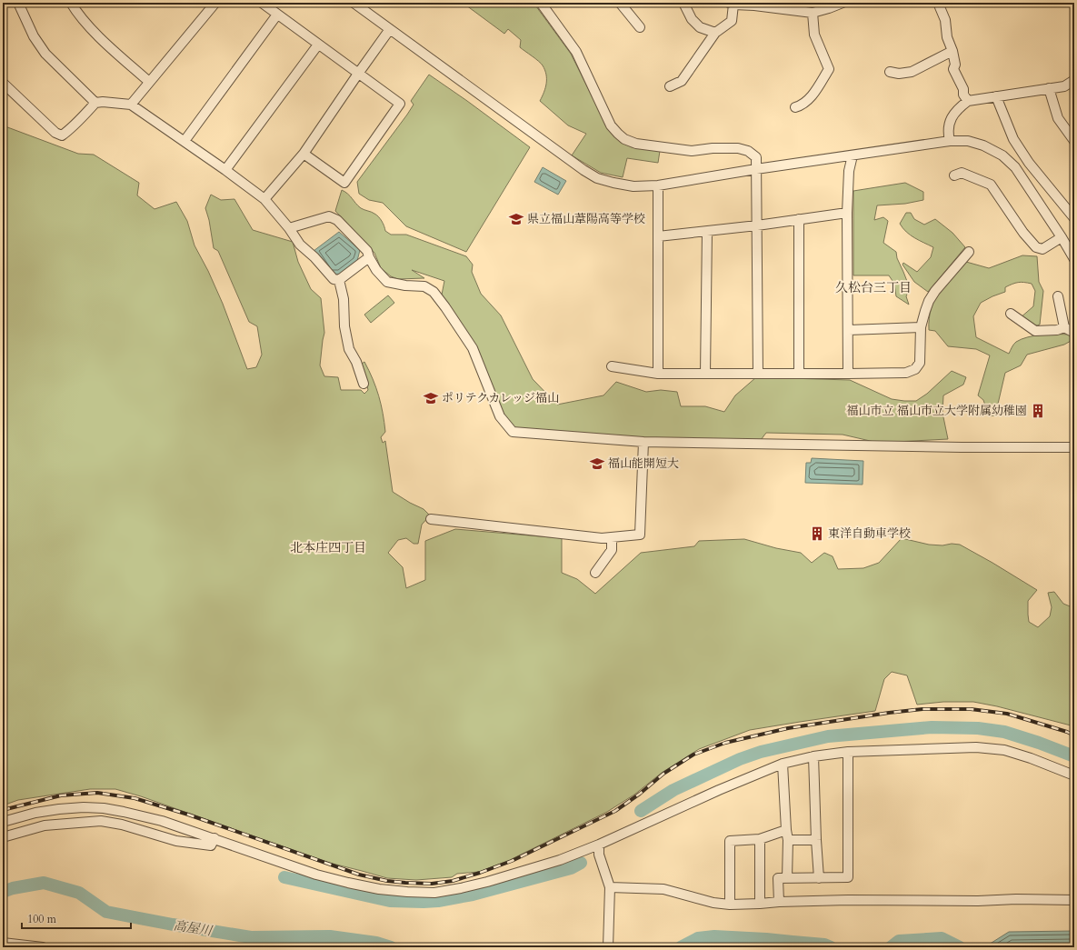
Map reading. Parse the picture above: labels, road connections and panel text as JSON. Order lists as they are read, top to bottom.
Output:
{
  "districts": ["久松台三丁目", "北本庄四丁目"],
  "water": ["高屋川"],
  "places": {
    "school or university": ["県立福山葦陽高等学校", "ポリテクカレッジ福山", "福山能開短大"],
    "building": ["福山市立 福山市立大学附属幼稚園", "東洋自動車学校"]
  },
  "scale_bar": "100 m"
}
